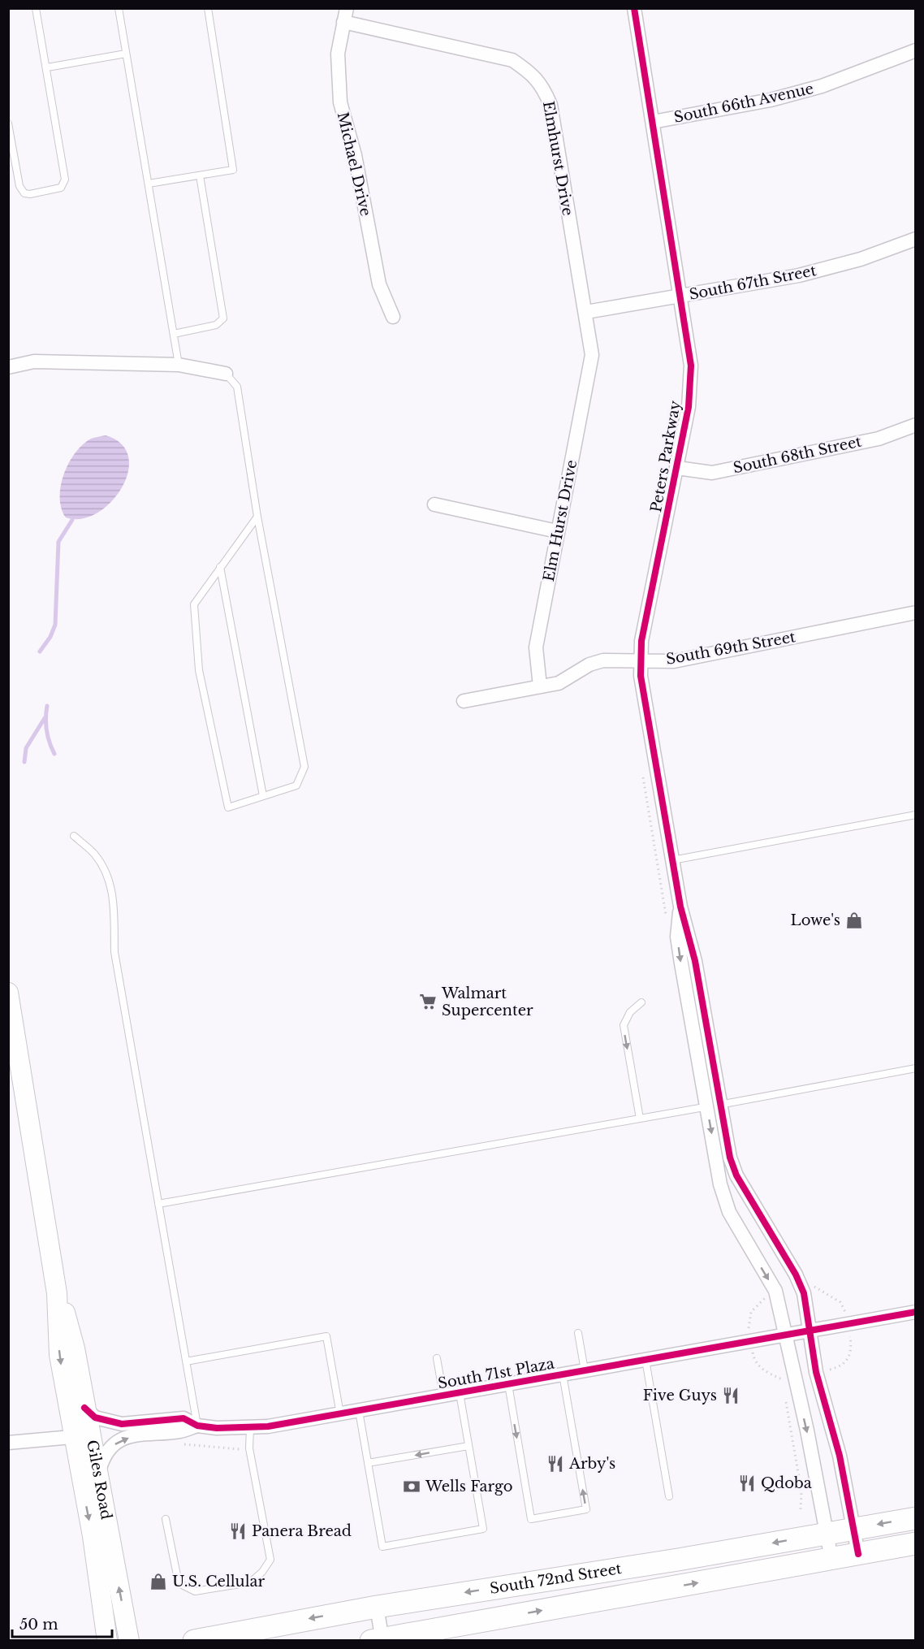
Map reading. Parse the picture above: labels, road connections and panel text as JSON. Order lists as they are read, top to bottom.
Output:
{
  "streets": {
    "main road": ["South 72nd Street"],
    "street": [
      "South 66th Avenue",
      "Elmhurst Drive",
      "Michael Drive",
      "South 67th Street",
      "South 68th Street",
      "Peters Parkway",
      "Elm Hurst Drive",
      "South 69th Street",
      "South 71st Plaza",
      "Giles Road"
    ]
  },
  "crossings": [
    ["South 66th Avenue", "Peters Parkway"],
    ["Elmhurst Drive", "Michael Drive"],
    ["Elmhurst Drive", "South 67th Street"],
    ["Elmhurst Drive", "Elm Hurst Drive"],
    ["South 67th Street", "Peters Parkway"],
    ["South 68th Street", "Peters Parkway"],
    ["Peters Parkway", "South 69th Street"],
    ["Elm Hurst Drive", "South 69th Street"],
    ["South 71st Plaza", "Giles Road"]
  ],
  "places": {
    "shop": ["Lowe's", "U.S. Cellular"],
    "supermarket": ["Walmart Supercenter"],
    "restaurant": [
      "Five Guys",
      "Arby's",
      "Qdoba",
      "Panera Bread"
    ],
    "bank": ["Wells Fargo"]
  },
  "scale_bar": "50 m"
}
